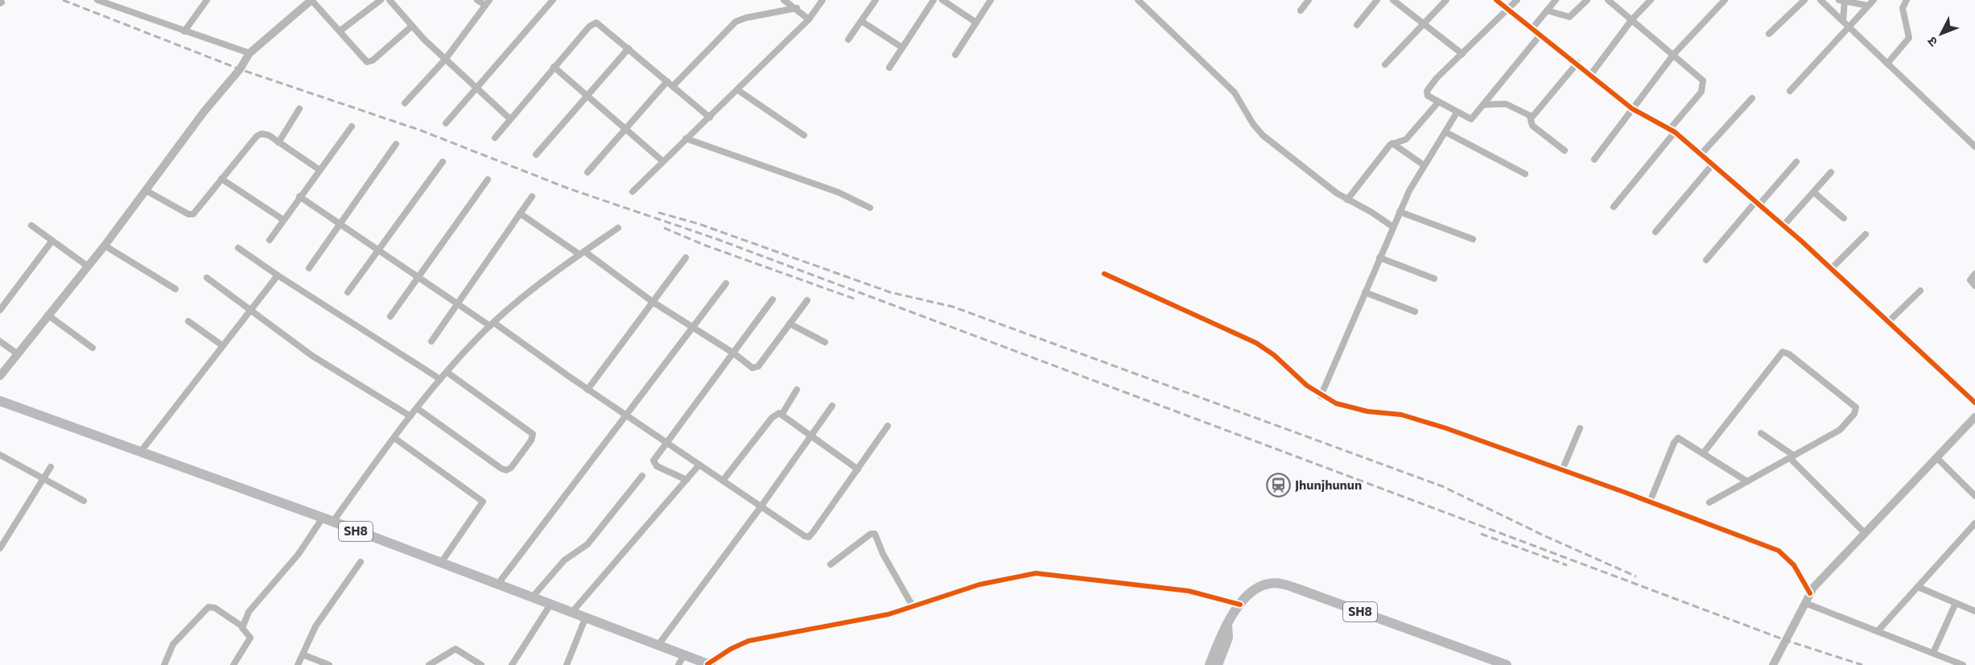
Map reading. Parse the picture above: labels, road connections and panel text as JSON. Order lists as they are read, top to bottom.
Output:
{
  "streets": {
    "main road": ["SH8"]
  },
  "places": {
    "station": ["Jhunjhunun"]
  },
  "north": "bottom left"
}
